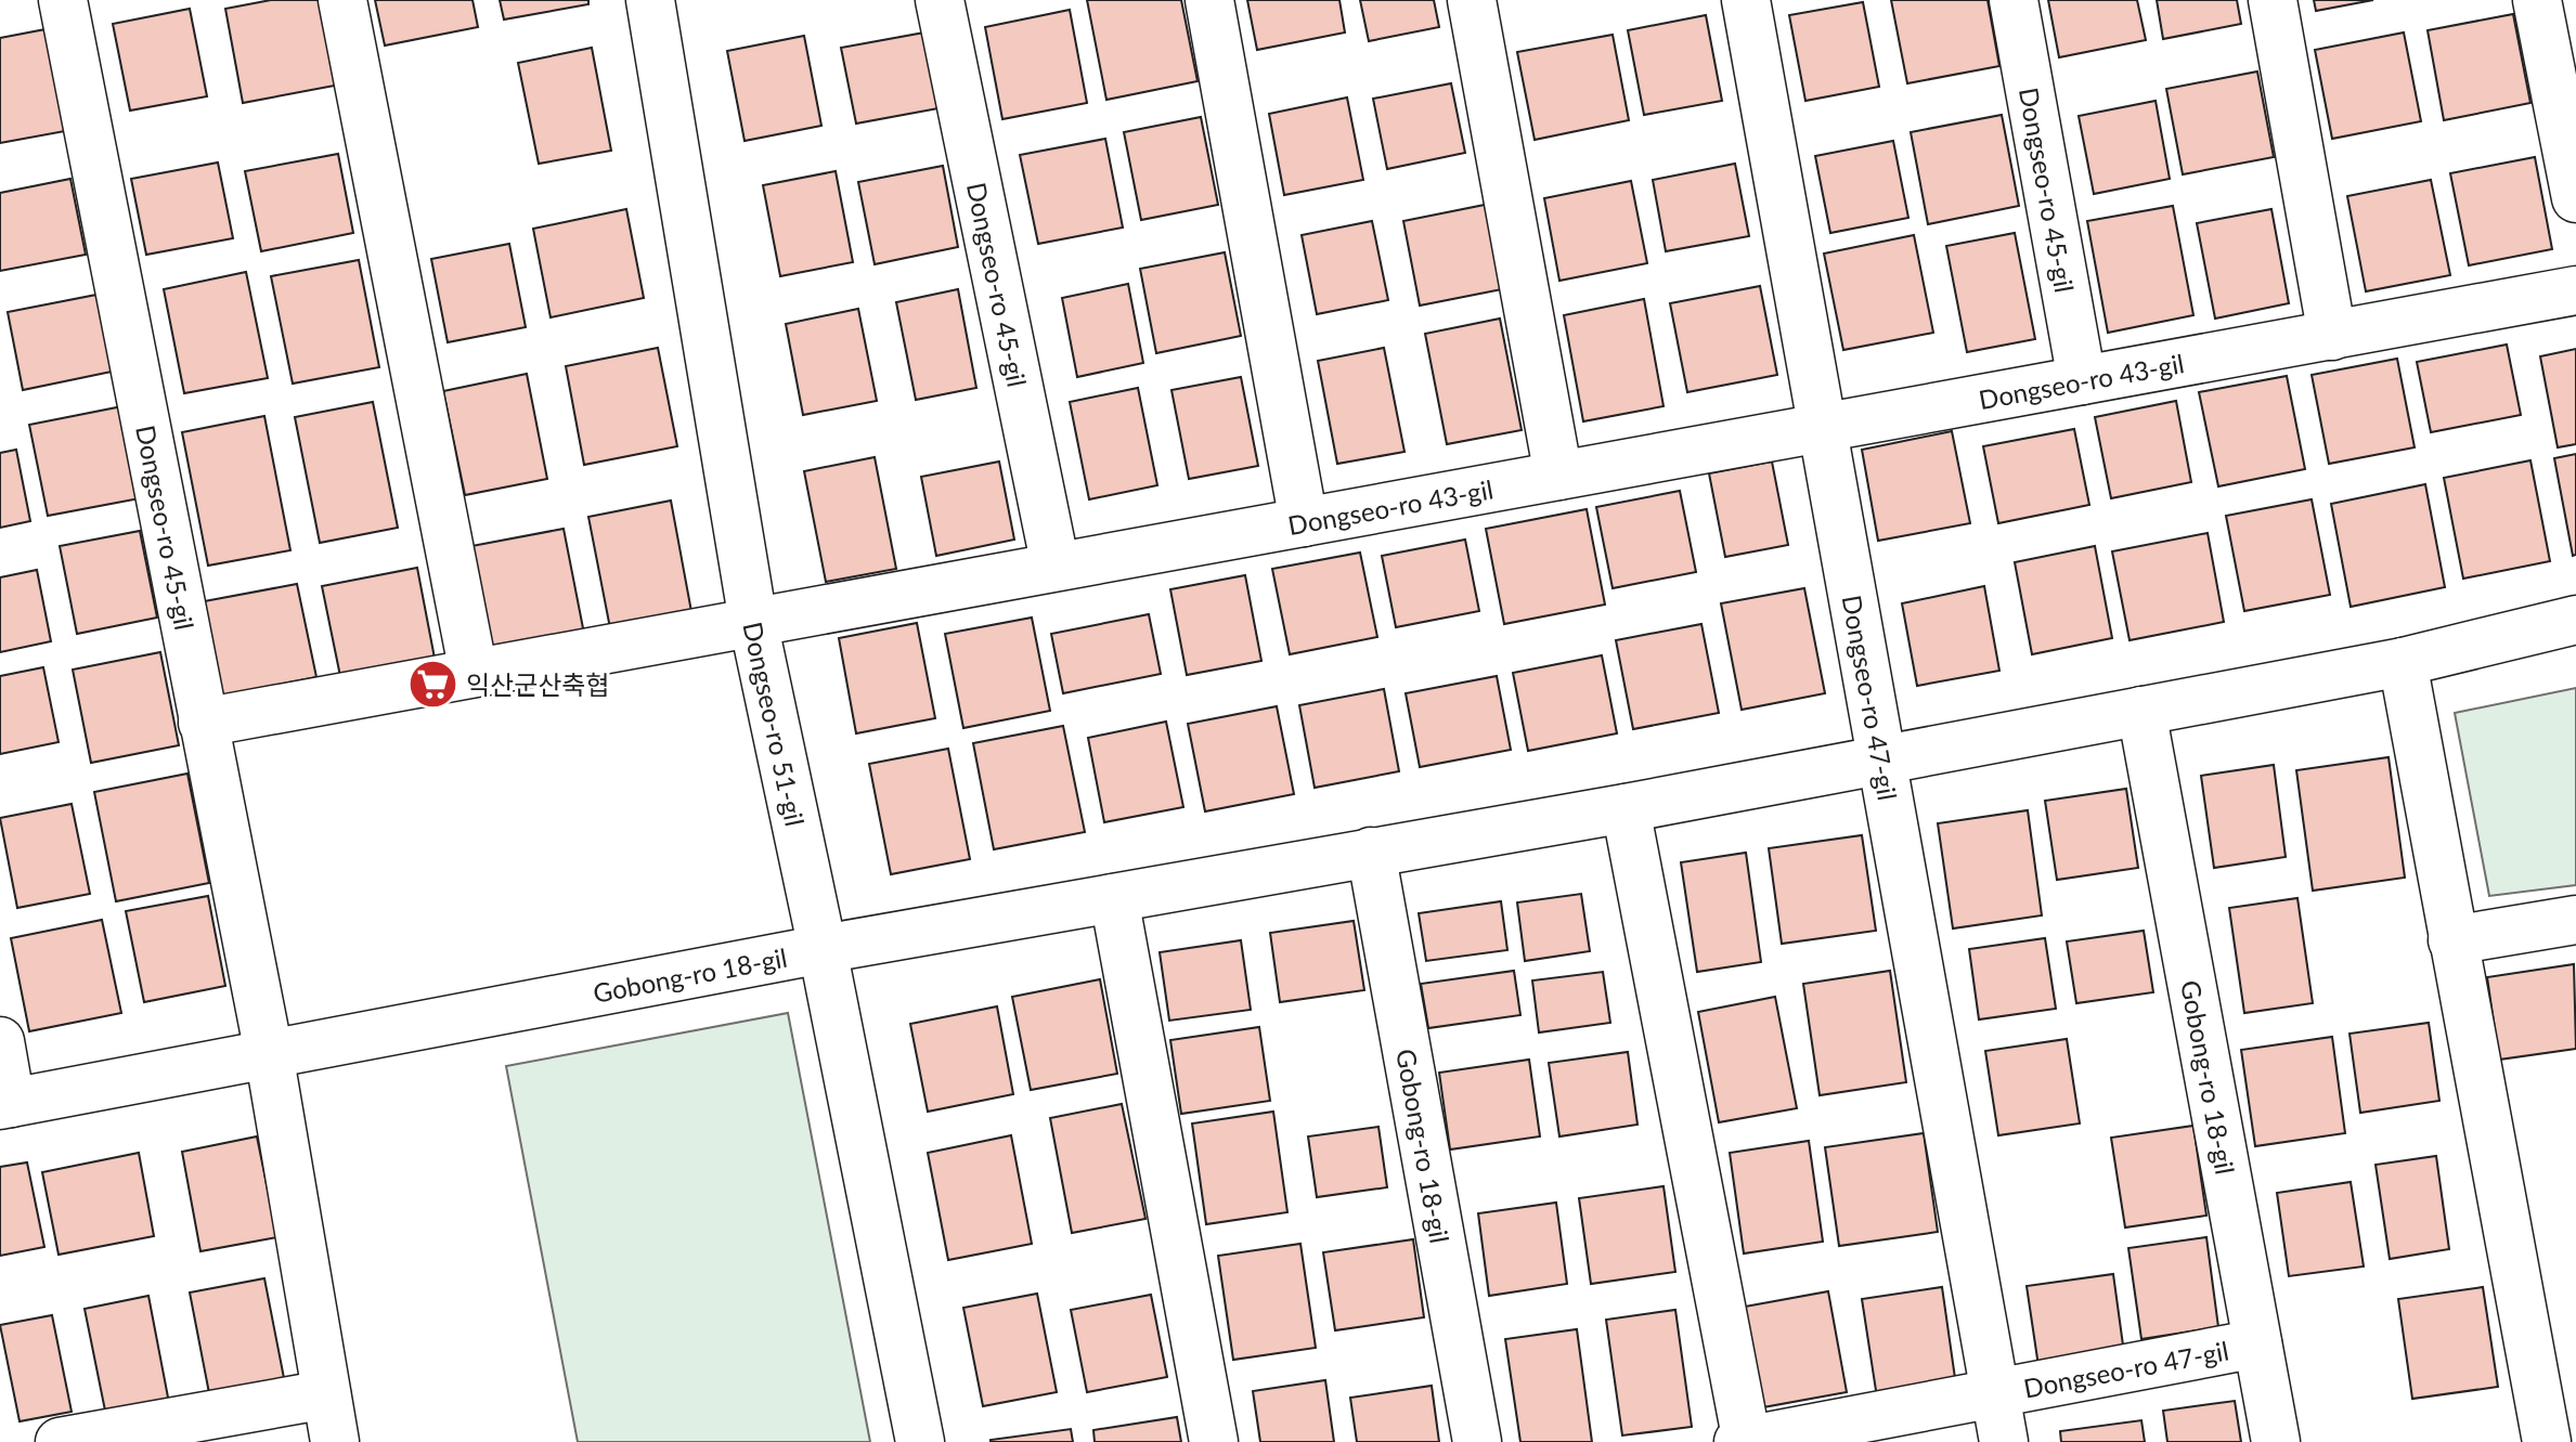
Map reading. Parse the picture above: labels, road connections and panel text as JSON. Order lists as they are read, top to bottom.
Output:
{
  "streets": {
    "street": [
      "Dongseo-ro 45-gil",
      "Dongseo-ro 43-gil",
      "Dongseo-ro 47-gil",
      "Dongseo-ro 51-gil",
      "Gobong-ro 18-gil"
    ]
  },
  "crossings": [
    ["Dongseo-ro 45-gil", "Dongseo-ro 43-gil"],
    ["Dongseo-ro 45-gil", "Gobong-ro 18-gil"],
    ["Dongseo-ro 43-gil", "Dongseo-ro 47-gil"],
    ["Dongseo-ro 43-gil", "Dongseo-ro 51-gil"],
    ["Dongseo-ro 47-gil", "Gobong-ro 18-gil"],
    ["Dongseo-ro 51-gil", "Gobong-ro 18-gil"]
  ],
  "places": {
    "supermarket": ["익산군산축협"]
  }
}
